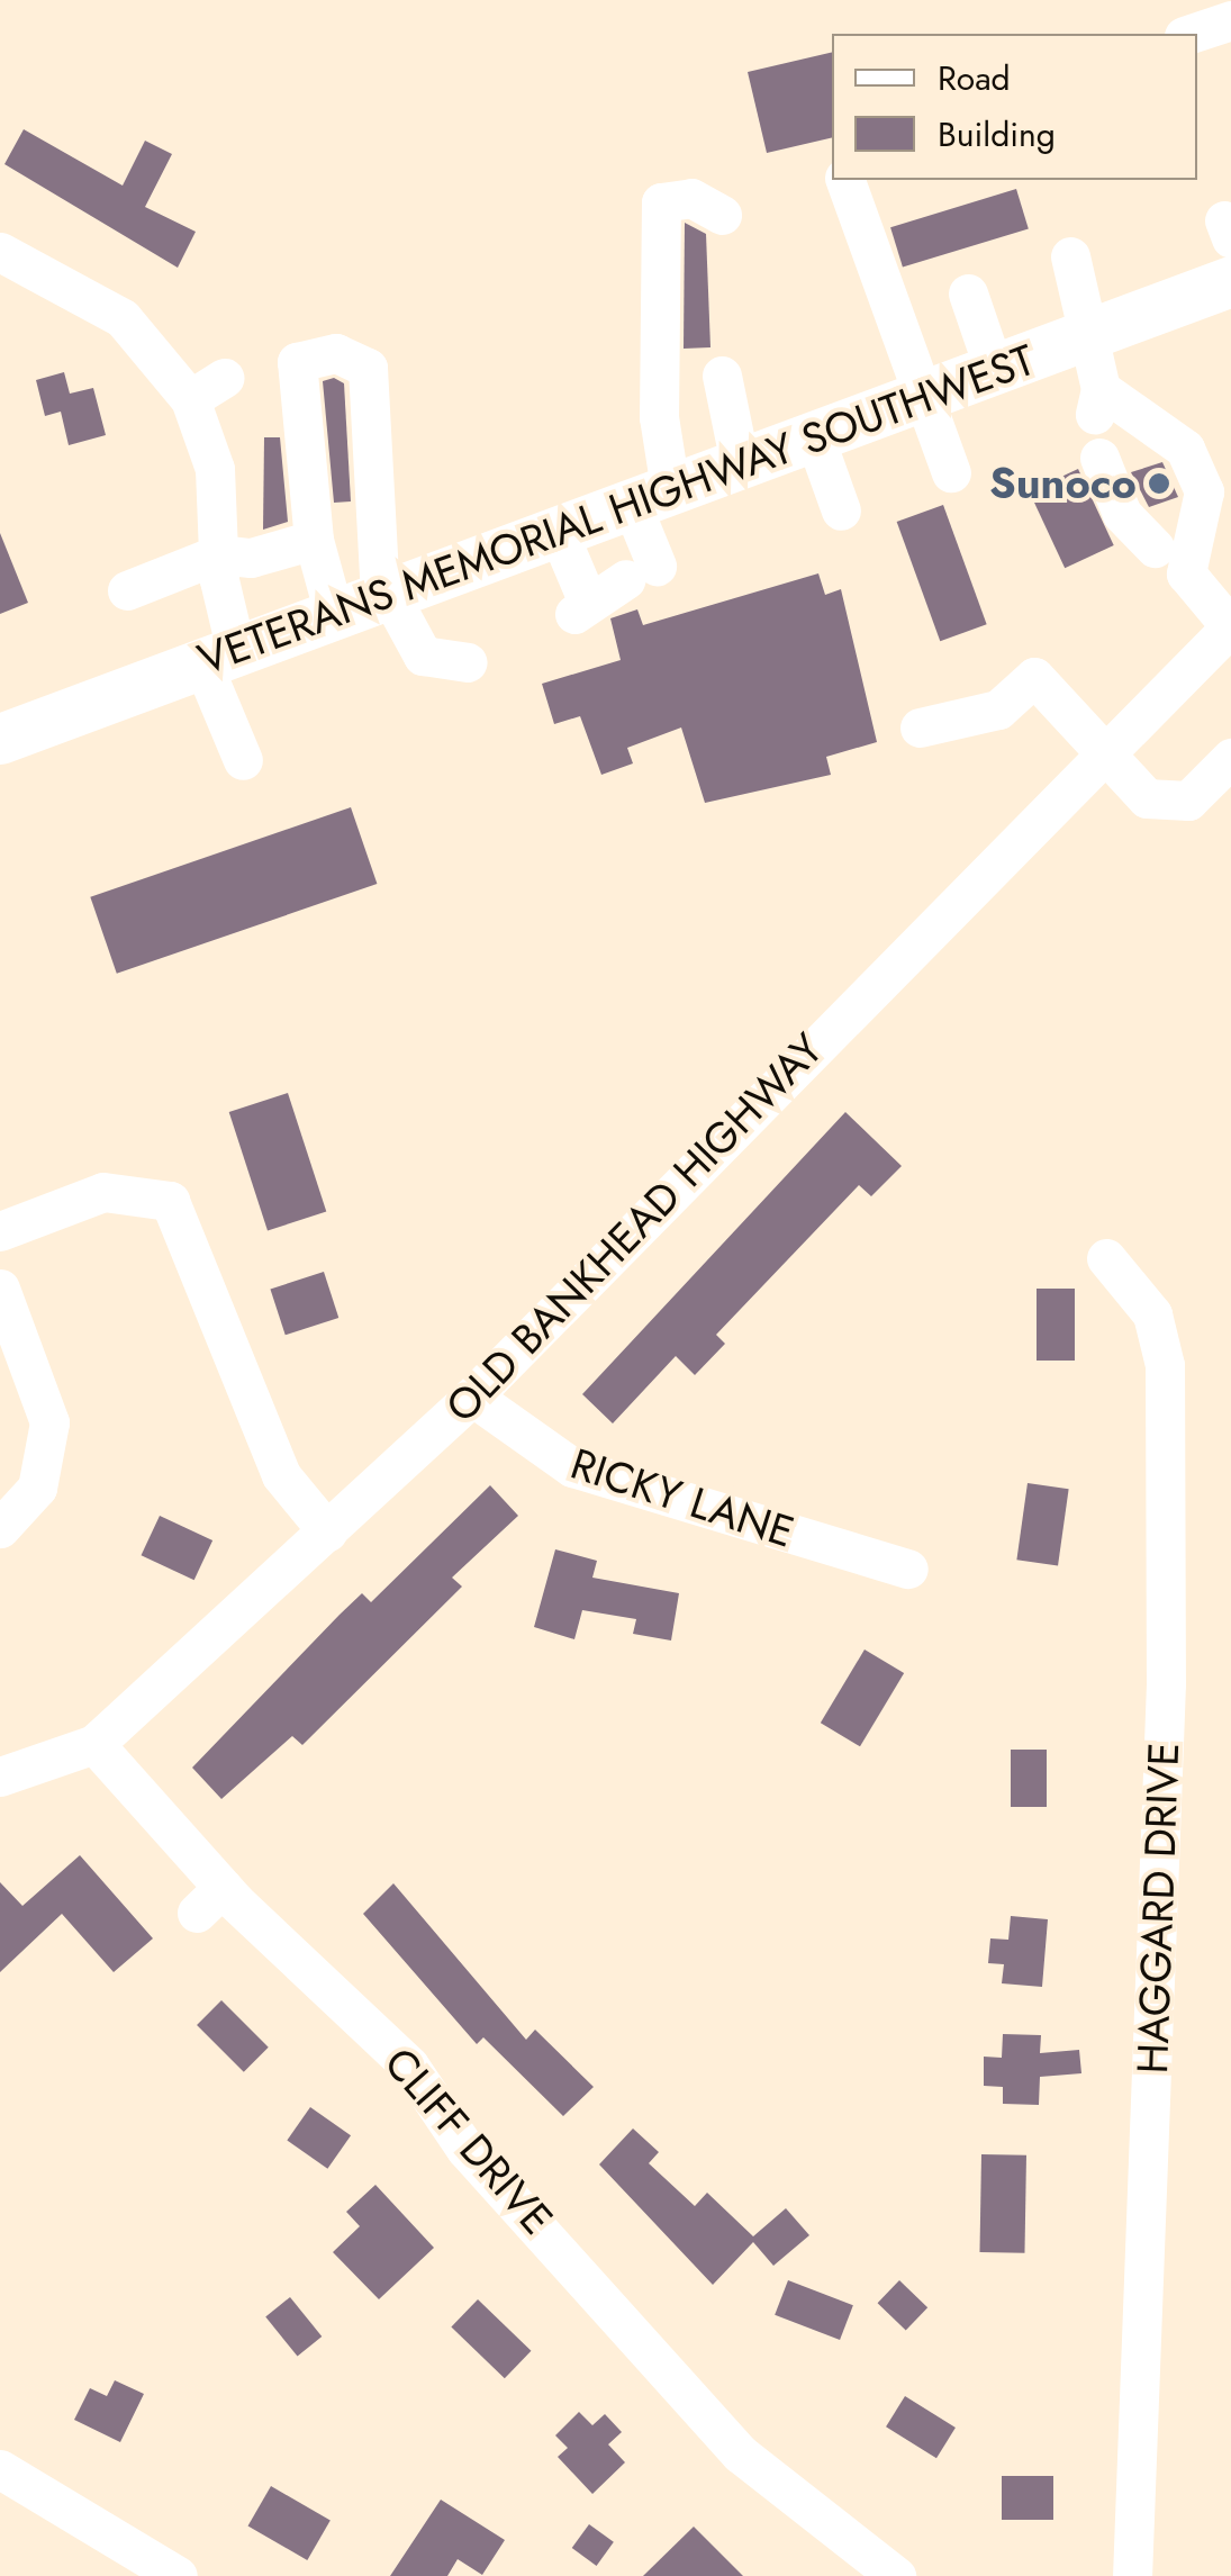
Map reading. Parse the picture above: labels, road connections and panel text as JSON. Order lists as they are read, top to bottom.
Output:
{
  "streets": {
    "main road": ["VETERANS MEMORIAL HIGHWAY SOUTHWEST"],
    "street": [
      "OLD BANKHEAD HIGHWAY",
      "RICKY LANE",
      "HAGGARD DRIVE",
      "CLIFF DRIVE"
    ]
  },
  "crossings": [
    ["OLD BANKHEAD HIGHWAY", "RICKY LANE"],
    ["OLD BANKHEAD HIGHWAY", "CLIFF DRIVE"]
  ],
  "places": ["Sunoco"],
  "legend": ["Road", "Building"]
}
